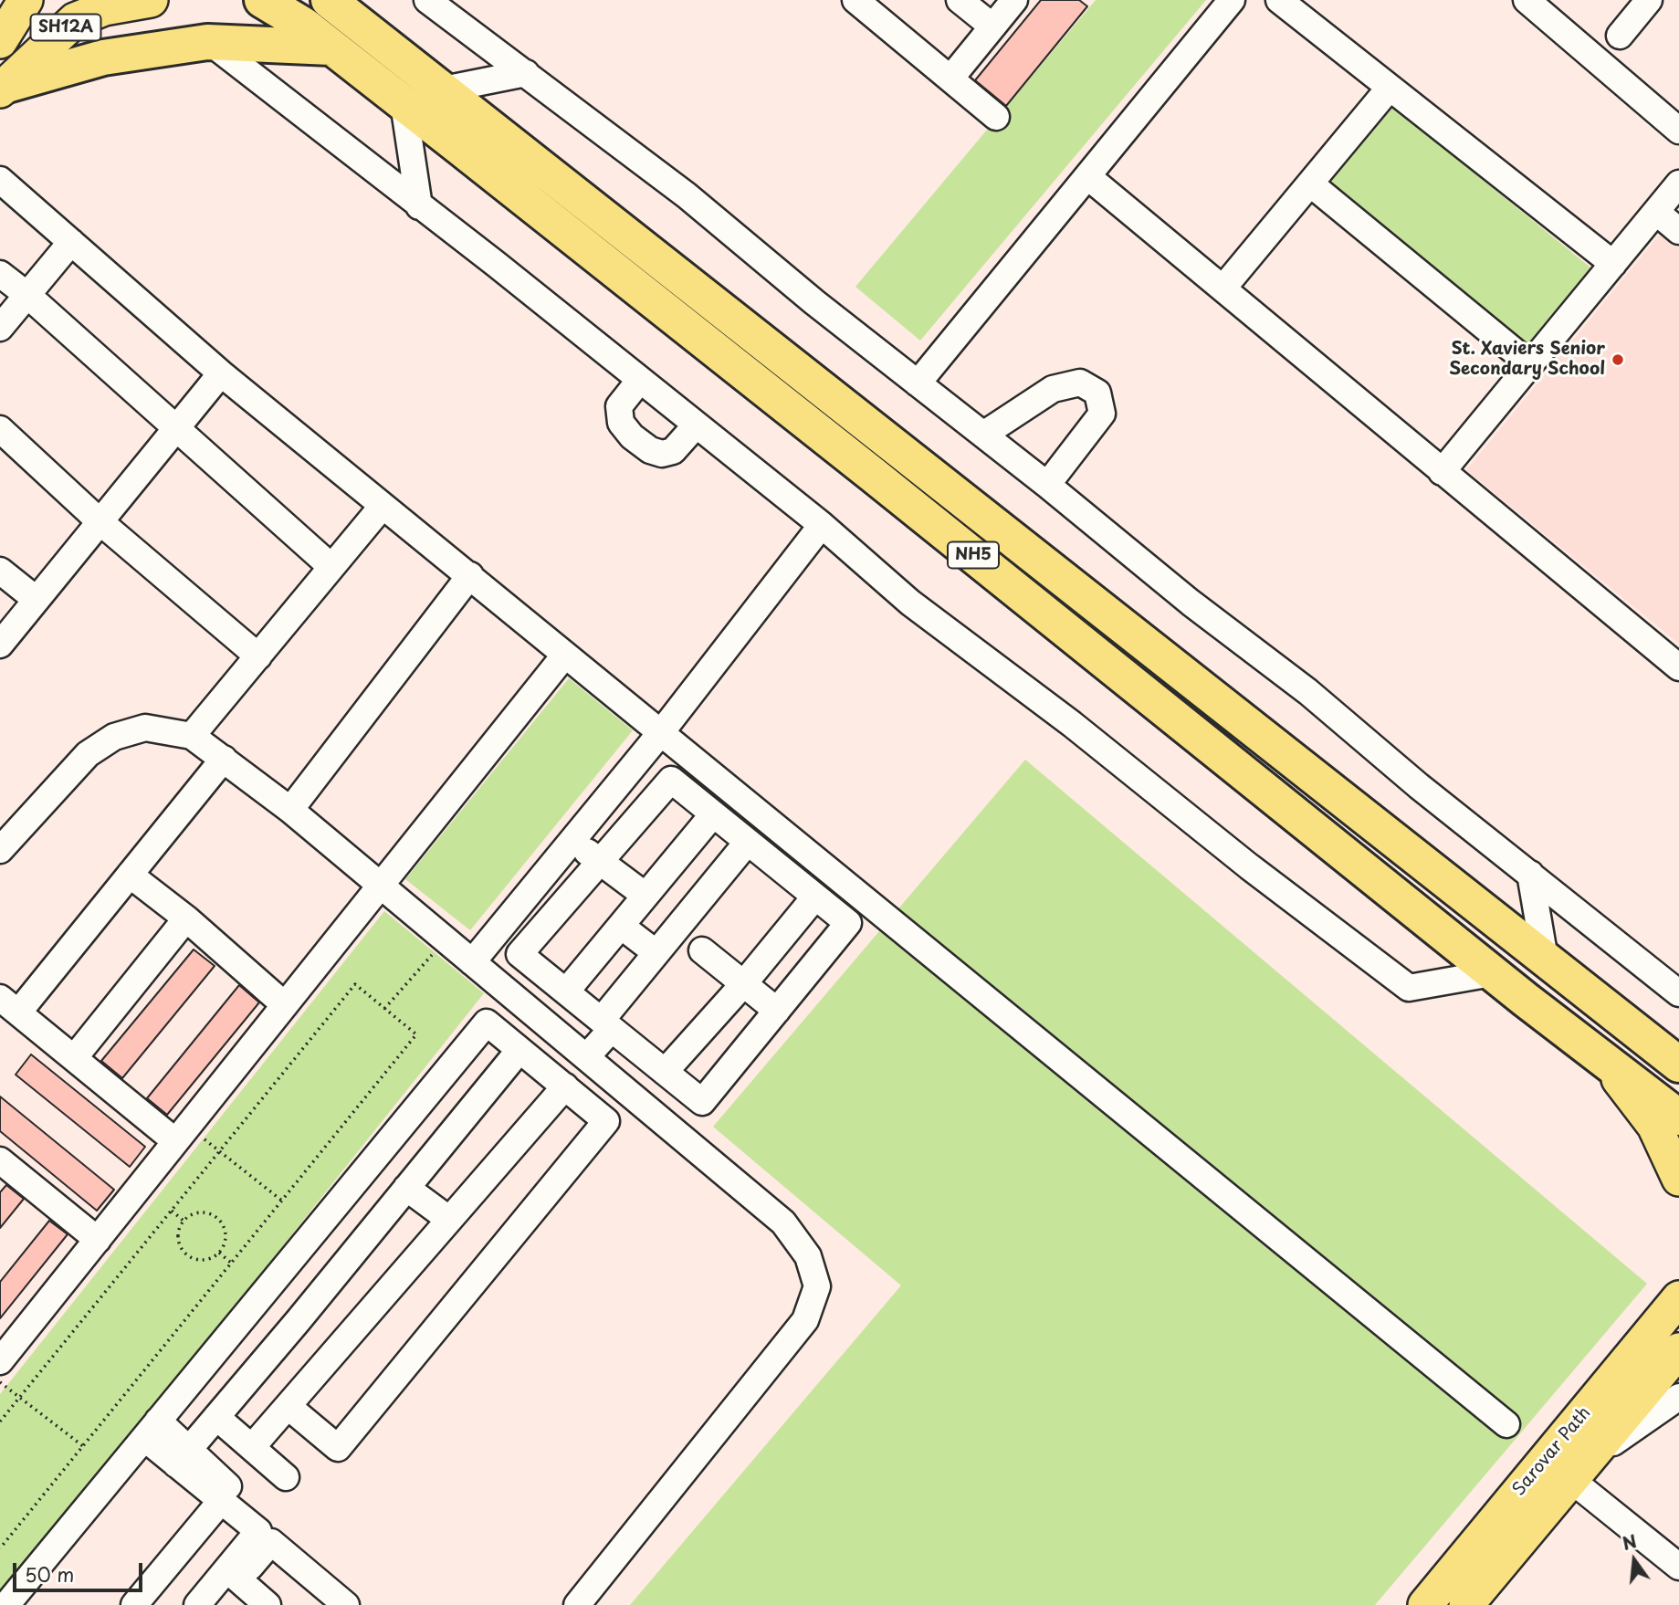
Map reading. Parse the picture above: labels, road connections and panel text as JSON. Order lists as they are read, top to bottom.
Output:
{
  "streets": {
    "highway": ["NH5"],
    "main road": ["SH12A", "Sarovar Path"]
  },
  "places": ["St. Xaviers Senior Secondary School"],
  "scale_bar": "50 m",
  "north": "top"
}
